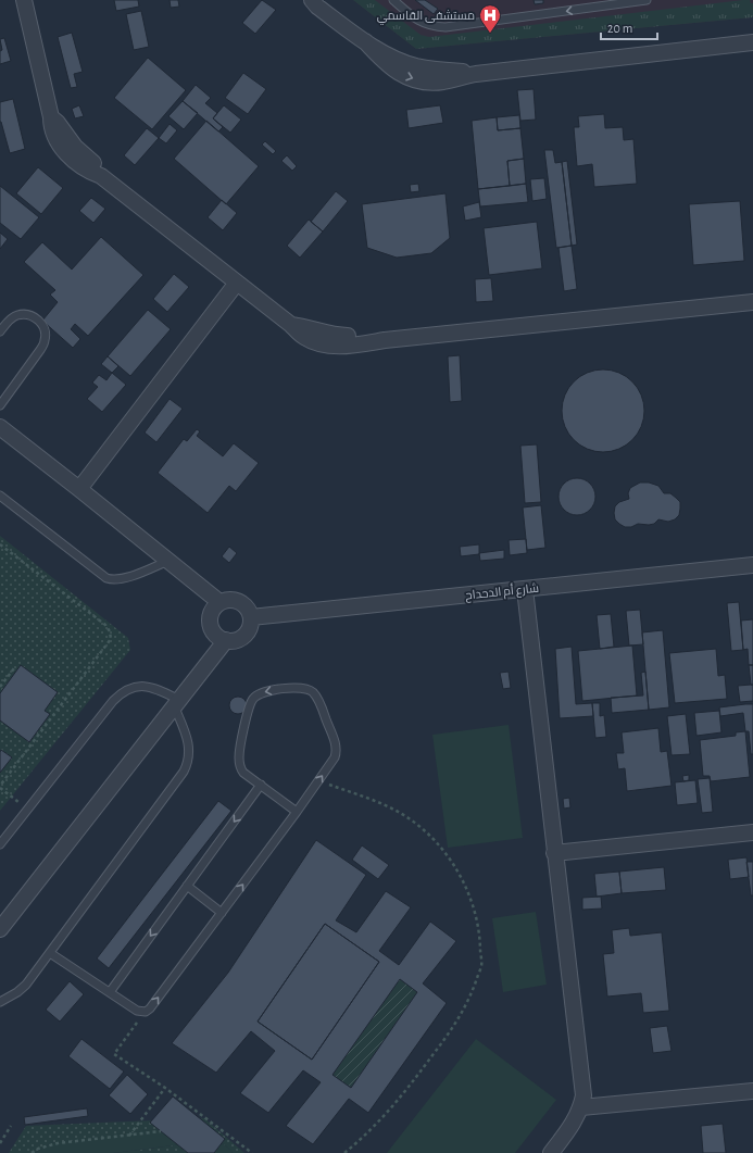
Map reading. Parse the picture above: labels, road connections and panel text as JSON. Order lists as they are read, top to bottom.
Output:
{
  "streets": {
    "street": ["شارع أم الدحداح"]
  },
  "places": {
    "hospital": ["مستشفى القاسمي"]
  },
  "scale_bar": "20 m"
}
